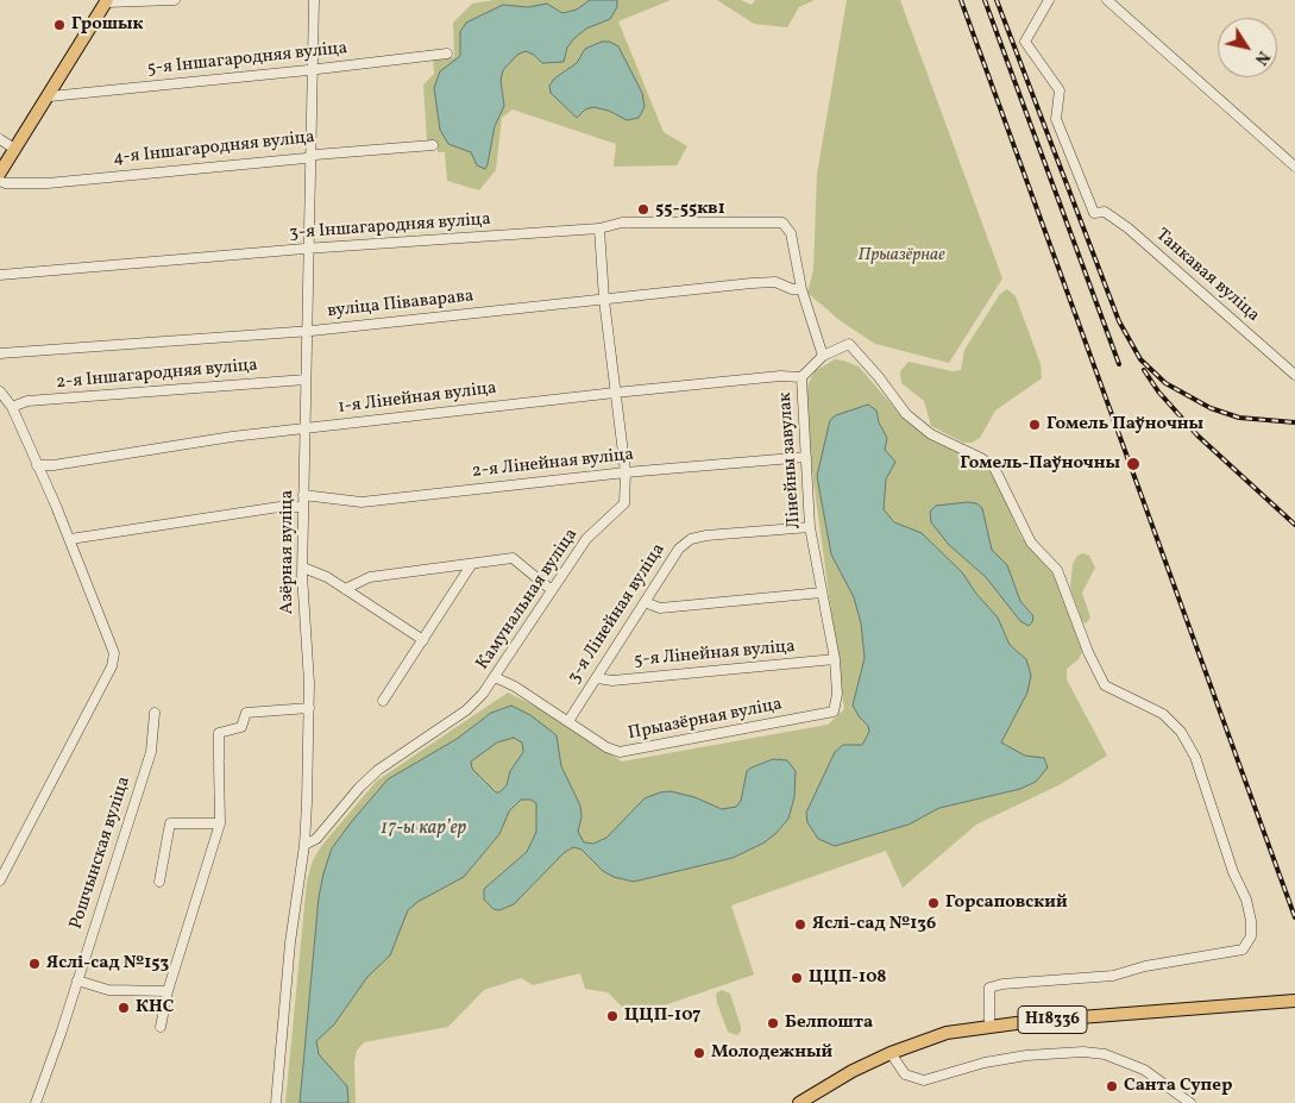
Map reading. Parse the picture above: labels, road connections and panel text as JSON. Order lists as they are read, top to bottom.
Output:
{
  "streets": {
    "main road": ["Н18336"],
    "street": [
      "5-я Іншагародняя вуліца",
      "4-я Іншагародняя вуліца",
      "3-я Іншагародняя вуліца",
      "Танкавая вуліца",
      "вуліца Піваварава",
      "2-я Іншагародняя вуліца",
      "1-я Лінейная вуліца",
      "Лінейны завулак",
      "2-я Лінейная вуліца",
      "Азёрная вуліца",
      "Камунальная вуліца",
      "3-я Лінейная вуліца",
      "5-я Лінейная вуліца",
      "Прыазёрная вуліца",
      "Рошчынская вуліца"
    ]
  },
  "crossings": [
    ["5-я Іншагародняя вуліца", "Азёрная вуліца"],
    ["4-я Іншагародняя вуліца", "Азёрная вуліца"],
    ["3-я Іншагародняя вуліца", "вуліца Піваварава"],
    ["3-я Іншагародняя вуліца", "Азёрная вуліца"],
    ["3-я Іншагародняя вуліца", "Камунальная вуліца"],
    ["вуліца Піваварава", "Азёрная вуліца"],
    ["вуліца Піваварава", "Камунальная вуліца"],
    ["2-я Іншагародняя вуліца", "Азёрная вуліца"],
    ["1-я Лінейная вуліца", "Лінейны завулак"],
    ["1-я Лінейная вуліца", "Азёрная вуліца"],
    ["1-я Лінейная вуліца", "Камунальная вуліца"],
    ["Лінейны завулак", "2-я Лінейная вуліца"],
    ["Лінейны завулак", "3-я Лінейная вуліца"],
    ["Лінейны завулак", "5-я Лінейная вуліца"],
    ["Лінейны завулак", "Прыазёрная вуліца"],
    ["2-я Лінейная вуліца", "Азёрная вуліца"],
    ["2-я Лінейная вуліца", "Камунальная вуліца"],
    ["Азёрная вуліца", "Камунальная вуліца"],
    ["Камунальная вуліца", "Прыазёрная вуліца"],
    ["3-я Лінейная вуліца", "5-я Лінейная вуліца"],
    ["3-я Лінейная вуліца", "Прыазёрная вуліца"]
  ],
  "water": ["17-ы кар’ер"],
  "parks": ["Прыазёрнае"],
  "places": [
    "Грошык",
    "55-55кв1",
    "Гомель Паўночны",
    "Гомель-Паўночны",
    "Горсаповский",
    "Яслі-сад №136",
    "Яслі-сад №153",
    "ЦЦП-108",
    "КНС",
    "ЦЦП-107",
    "Белпошта",
    "Молодежный",
    "Санта Супер"
  ],
  "north": "bottom right"
}
